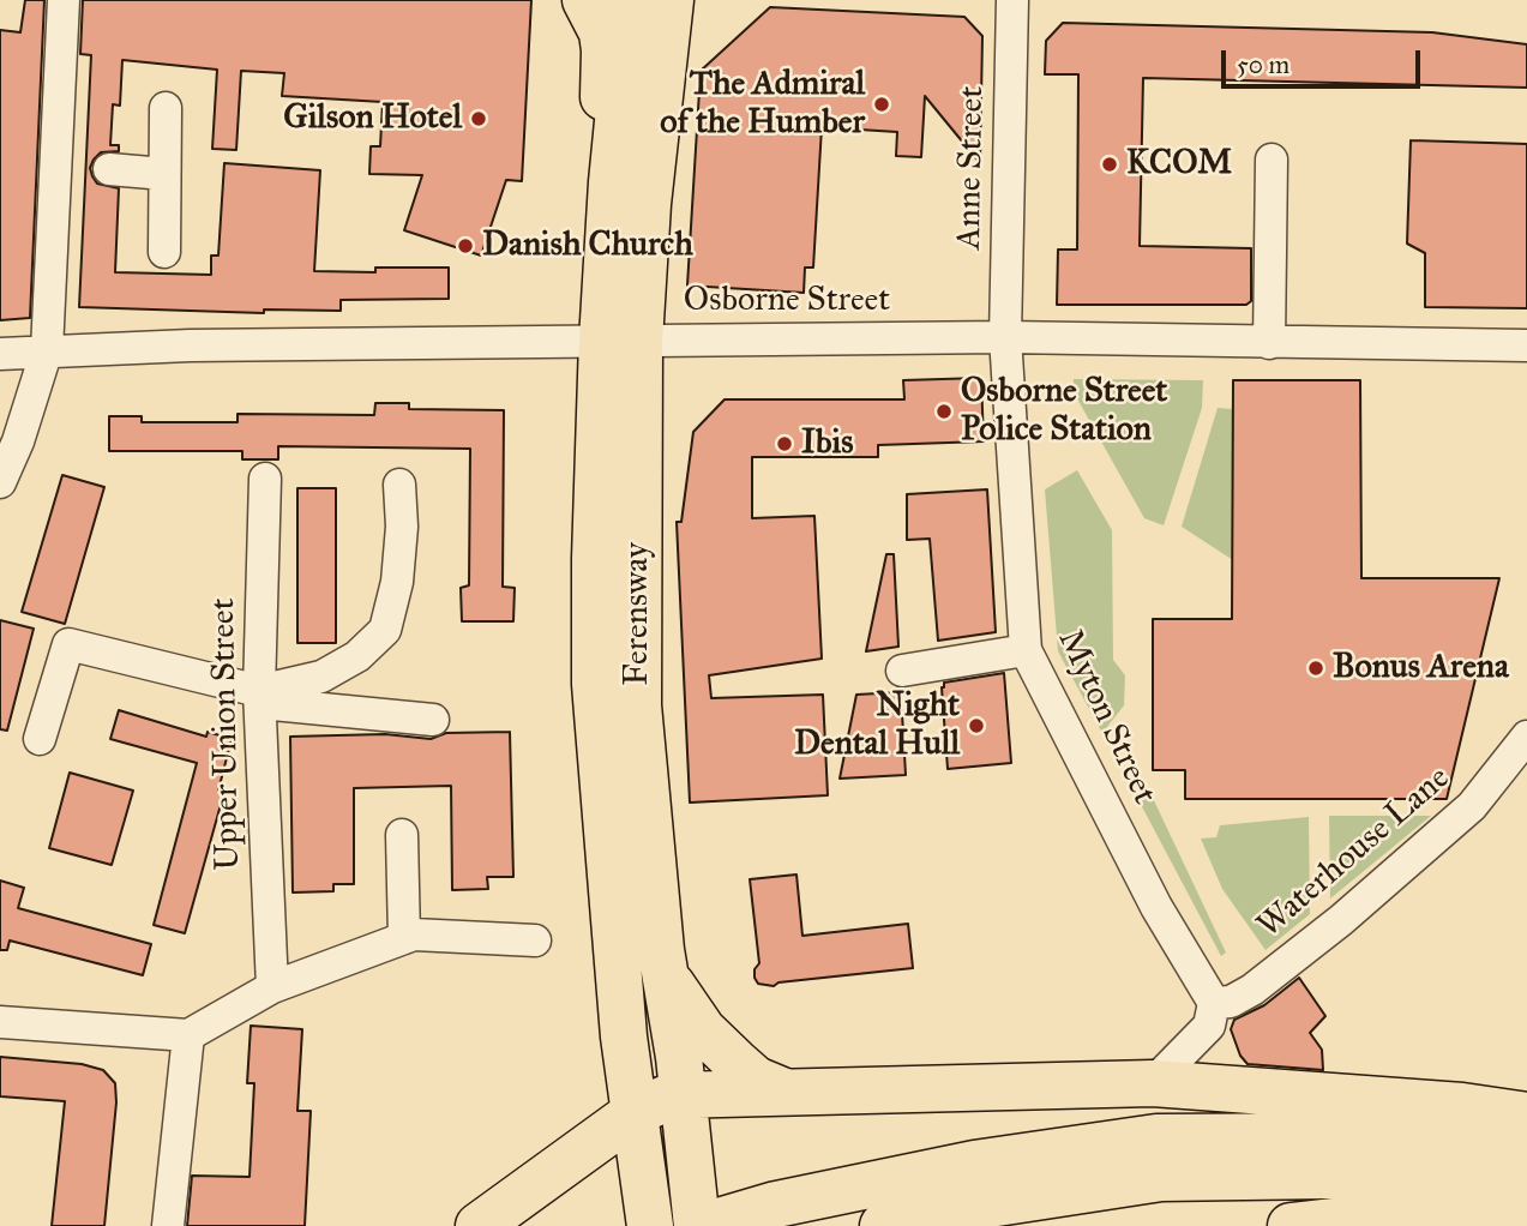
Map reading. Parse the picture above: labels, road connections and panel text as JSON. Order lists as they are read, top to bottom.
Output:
{
  "streets": {
    "main road": ["Ferensway"],
    "street": [
      "Anne Street",
      "Osborne Street",
      "Myton Street",
      "Upper Union Street",
      "Waterhouse Lane"
    ]
  },
  "crossings": [
    ["Anne Street", "Osborne Street"],
    ["Anne Street", "Myton Street"],
    ["Osborne Street", "Ferensway"],
    ["Osborne Street", "Myton Street"],
    ["Myton Street", "Waterhouse Lane"]
  ],
  "places": [
    "The Admiral of the Humber",
    "Gilson Hotel",
    "KCOM",
    "Danish Church",
    "Osborne Street Police Station",
    "Ibis",
    "Bonus Arena",
    "Night Dental Hull"
  ],
  "scale_bar": "50 m"
}
